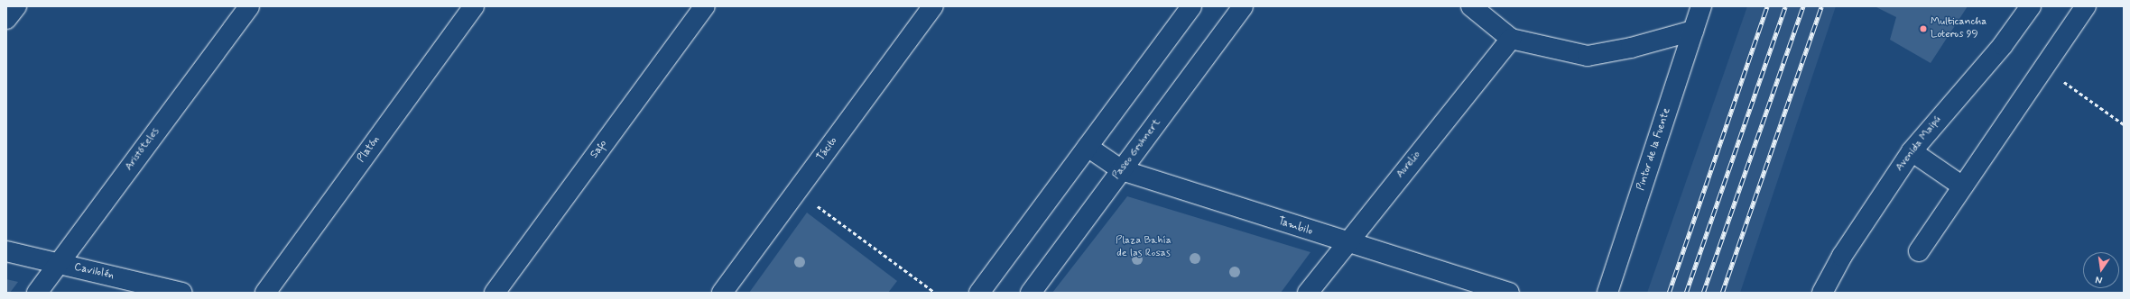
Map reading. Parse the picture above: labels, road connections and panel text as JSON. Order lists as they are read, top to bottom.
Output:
{
  "streets": {
    "street": [
      "Avenida Maipú",
      "Aristóteles",
      "Platón",
      "Safo",
      "Tácito",
      "Paseo Grohnert",
      "Pintor de la Fuente",
      "Aurelio",
      "Tambilo",
      "Cavilolén"
    ]
  },
  "crossings": [
    ["Aristóteles", "Cavilolén"],
    ["Paseo Grohnert", "Tambilo"],
    ["Aurelio", "Tambilo"]
  ],
  "parks": ["Plaza Bahía de las Rosas"],
  "places": ["Multicancha Loteros 99"],
  "north": "bottom"
}
